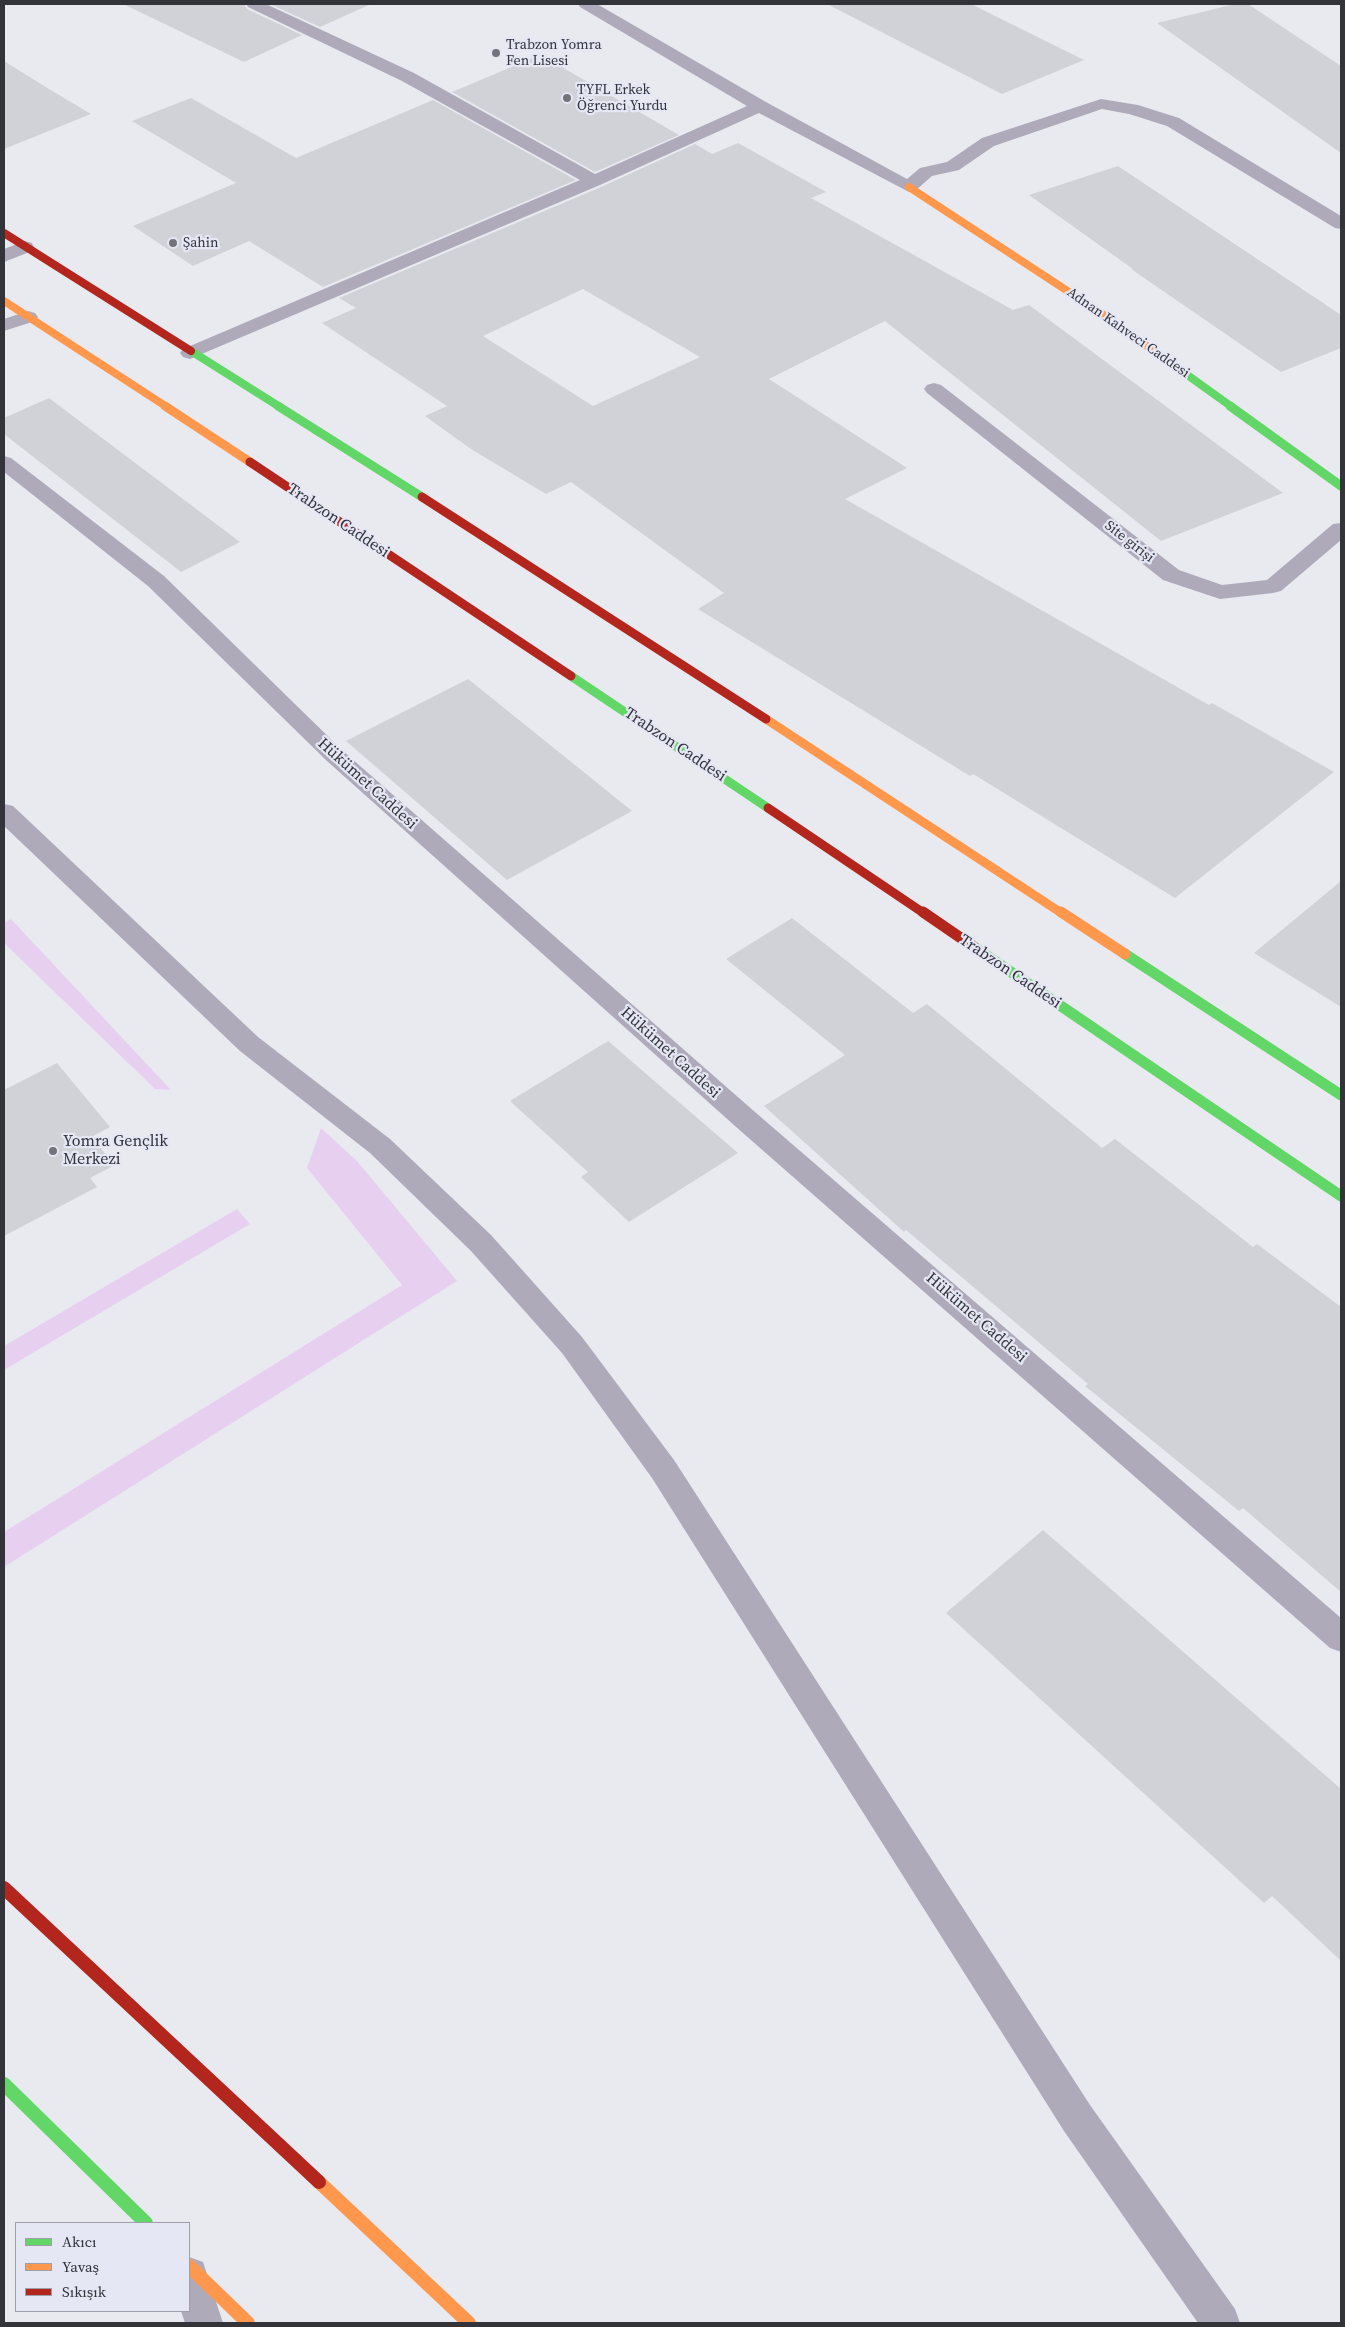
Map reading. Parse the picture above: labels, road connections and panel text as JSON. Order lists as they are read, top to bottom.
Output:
{
  "streets": {
    "main road": ["Adnan Kahveci Caddesi", "Trabzon Caddesi"],
    "street": ["Site girişi", "Hükümet Caddesi"]
  },
  "places": [
    "Trabzon Yomra Fen Lisesi",
    "TYFL Erkek Öğrenci Yurdu",
    "Şahin",
    "Yomra Gençlik Merkezi"
  ],
  "legend": ["Akıcı", "Yavaş", "Sıkışık"]
}
